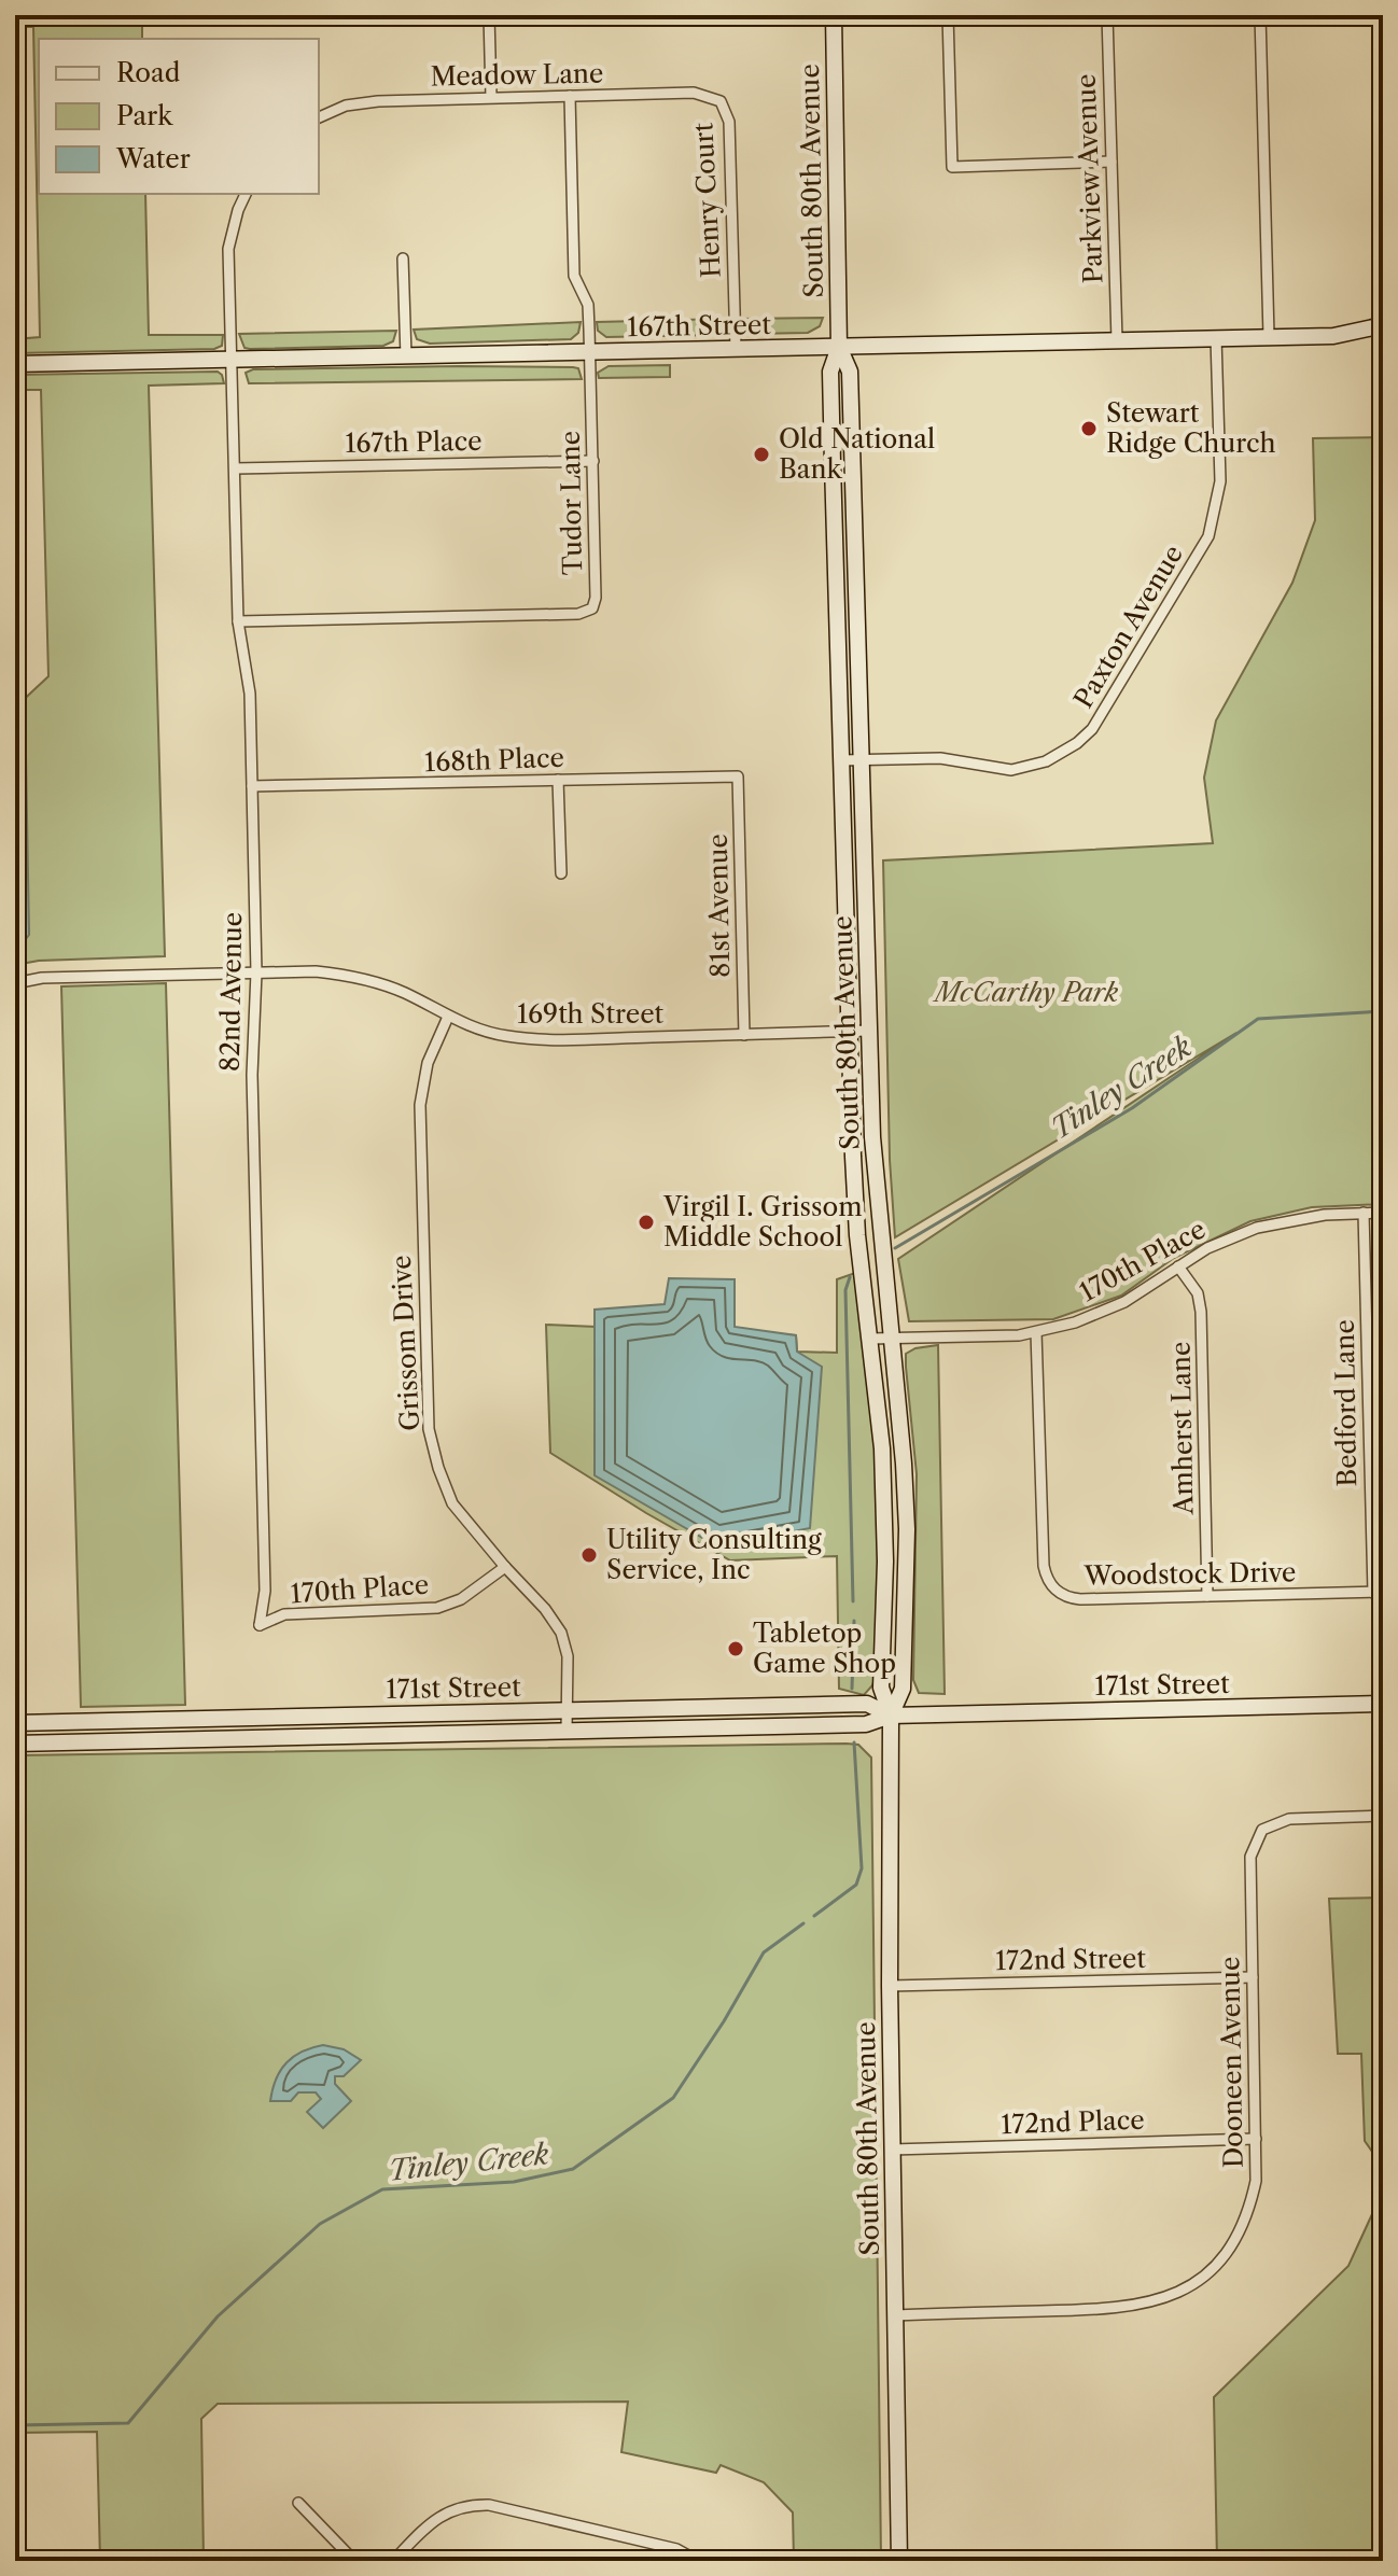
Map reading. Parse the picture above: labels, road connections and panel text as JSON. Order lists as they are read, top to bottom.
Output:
{
  "streets": {
    "street": [
      "Meadow Lane",
      "Parkview Avenue",
      "South 80th Avenue",
      "Henry Court",
      "167th Street",
      "167th Place",
      "Tudor Lane",
      "Paxton Avenue",
      "168th Place",
      "81st Avenue",
      "82nd Avenue",
      "169th Street",
      "170th Place",
      "Grissom Drive",
      "Bedford Lane",
      "Amherst Lane",
      "Woodstock Drive",
      "171st Street",
      "172nd Street",
      "Dooneen Avenue",
      "172nd Place"
    ]
  },
  "crossings": [
    ["Meadow Lane", "Henry Court"],
    ["Meadow Lane", "Tudor Lane"],
    ["Parkview Avenue", "167th Street"],
    ["South 80th Avenue", "167th Street"],
    ["South 80th Avenue", "Paxton Avenue"],
    ["South 80th Avenue", "169th Street"],
    ["South 80th Avenue", "170th Place"],
    ["South 80th Avenue", "171st Street"],
    ["South 80th Avenue", "172nd Street"],
    ["South 80th Avenue", "Dooneen Avenue"],
    ["South 80th Avenue", "172nd Place"],
    ["Henry Court", "167th Street"],
    ["167th Street", "Tudor Lane"],
    ["167th Street", "Paxton Avenue"],
    ["167th Street", "82nd Avenue"],
    ["167th Place", "Tudor Lane"],
    ["167th Place", "82nd Avenue"],
    ["Tudor Lane", "82nd Avenue"],
    ["168th Place", "81st Avenue"],
    ["168th Place", "82nd Avenue"],
    ["81st Avenue", "169th Street"],
    ["82nd Avenue", "169th Street"],
    ["82nd Avenue", "170th Place"],
    ["169th Street", "Grissom Drive"],
    ["170th Place", "Grissom Drive"],
    ["170th Place", "Bedford Lane"],
    ["170th Place", "Amherst Lane"],
    ["170th Place", "Woodstock Drive"],
    ["Grissom Drive", "171st Street"],
    ["Bedford Lane", "Woodstock Drive"],
    ["Amherst Lane", "Woodstock Drive"],
    ["172nd Street", "Dooneen Avenue"],
    ["Dooneen Avenue", "172nd Place"]
  ],
  "water": ["Tinley Creek"],
  "parks": ["McCarthy Park"],
  "places": [
    "Stewart Ridge Church",
    "Old National Bank",
    "Virgil I. Grissom Middle School",
    "Utility Consulting Service, Inc",
    "Tabletop Game Shop"
  ],
  "legend": ["Road", "Park", "Water"]
}
